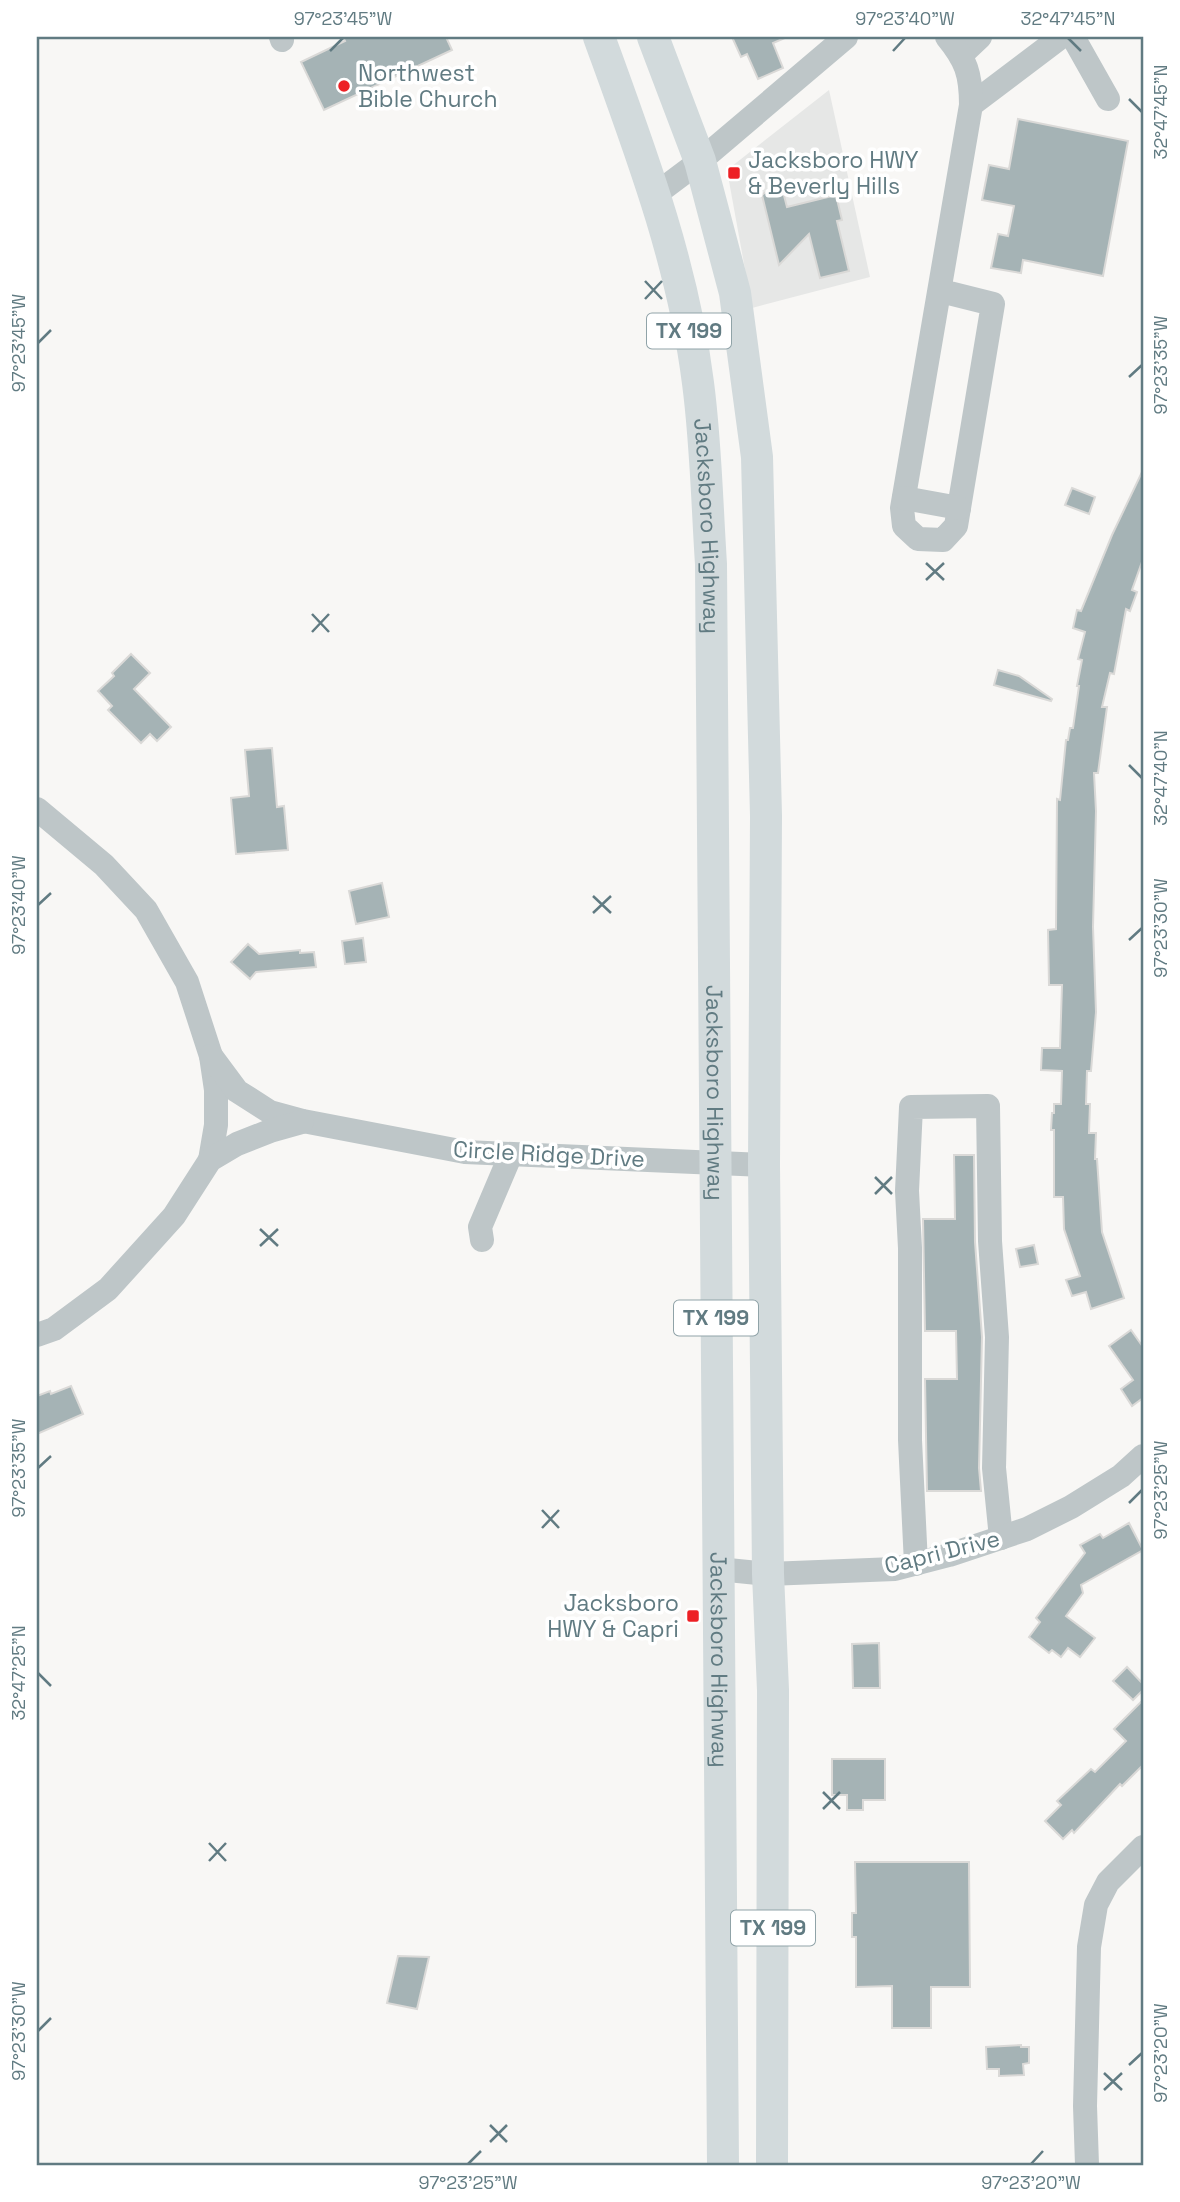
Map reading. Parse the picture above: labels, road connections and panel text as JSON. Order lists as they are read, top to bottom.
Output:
{
  "streets": {
    "main road": ["TX 199", "Jacksboro Highway"],
    "street": ["Circle Ridge Drive", "Capri Drive"]
  },
  "crossings": [
    ["TX 199", "Circle Ridge Drive"],
    ["TX 199", "Capri Drive"],
    ["Jacksboro Highway", "Circle Ridge Drive"],
    ["Jacksboro Highway", "Capri Drive"]
  ],
  "places": {
    "other": ["Northwest Bible Church"],
    "transit": ["Jacksboro HWY & Beverly Hills", "Jacksboro HWY & Capri"]
  },
  "coordinates": [
    "97°23'45\"W",
    "97°23'40\"W",
    "32°47'45\"N",
    "97°23'35\"W",
    "32°47'40\"N",
    "97°23'30\"W",
    "97°23'25\"W",
    "32°47'25\"N",
    "97°23'20\"W"
  ]
}
